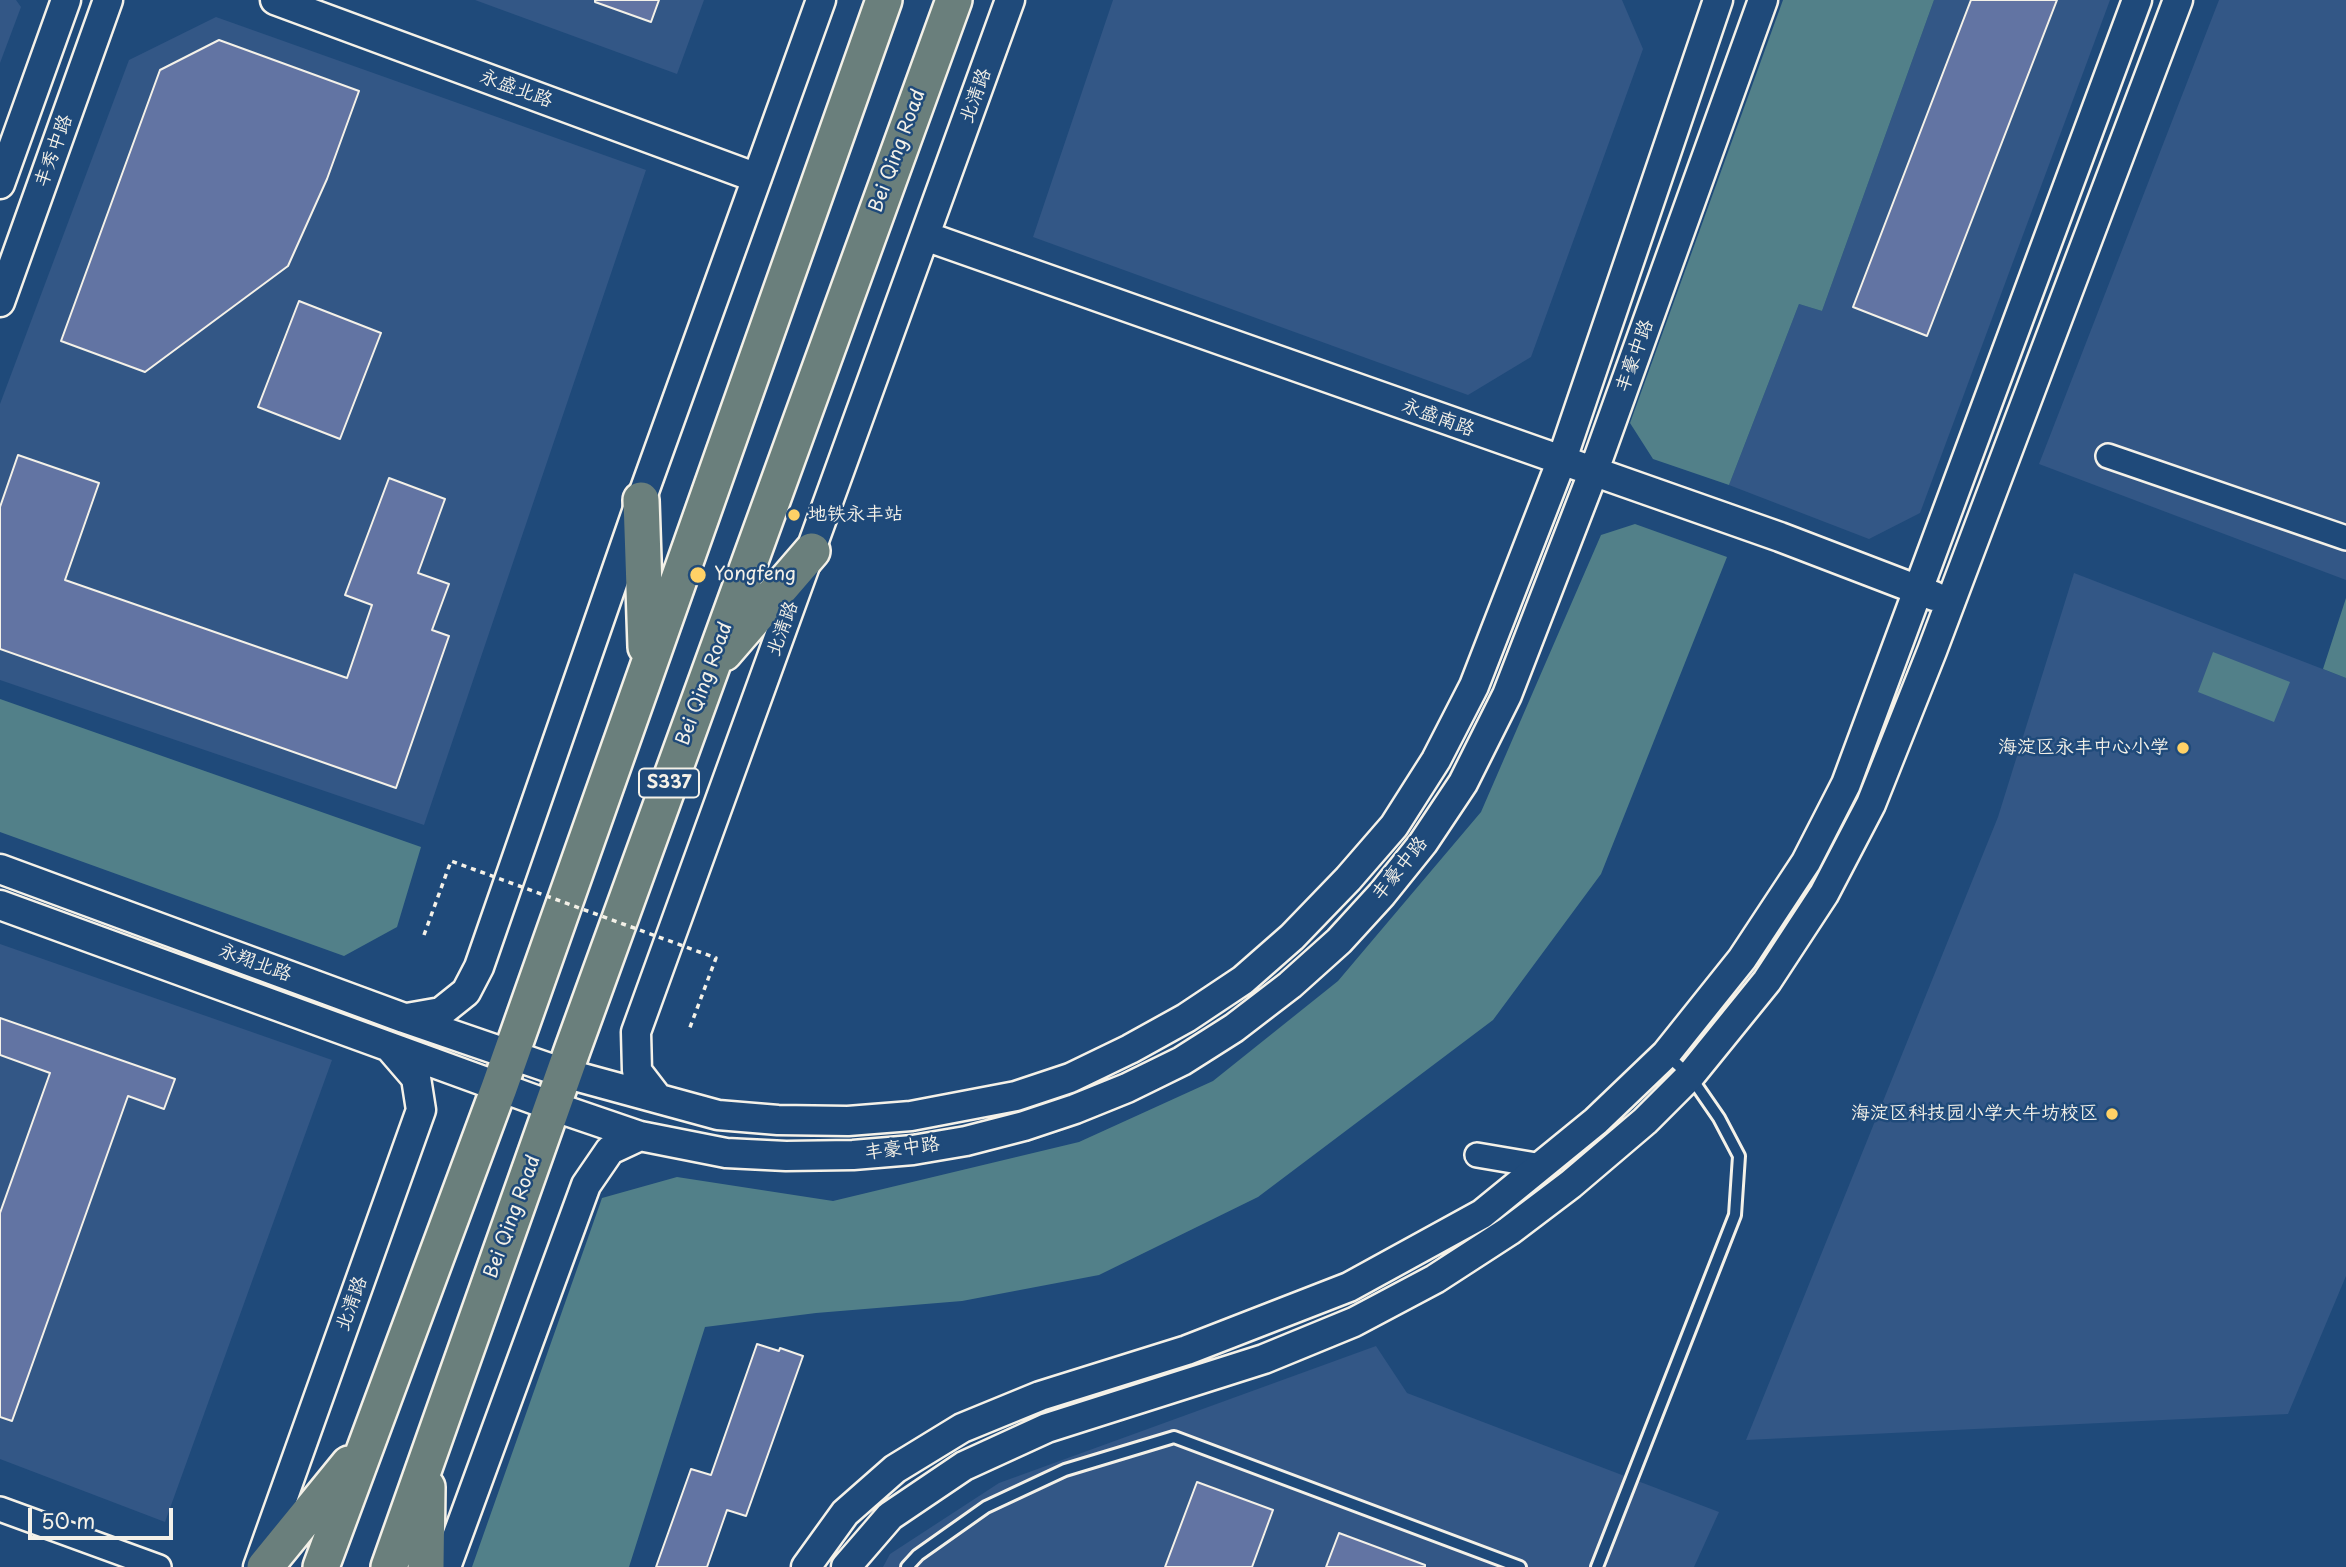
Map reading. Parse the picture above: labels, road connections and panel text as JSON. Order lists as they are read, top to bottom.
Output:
{
  "streets": {
    "main road": ["Bei Qing Road", "S337"],
    "street": [
      "永盛北路",
      "北清路",
      "丰秀中路",
      "丰豪中路",
      "永盛南路",
      "永翔北路"
    ]
  },
  "crossings": [
    ["北清路", "丰豪中路"],
    ["北清路", "永盛南路"],
    ["北清路", "永翔北路"],
    ["Bei Qing Road", "丰豪中路"],
    ["丰豪中路", "永盛南路"],
    ["丰豪中路", "S337"],
    ["丰豪中路", "永翔北路"],
    ["S337", "永翔北路"]
  ],
  "places": [
    "地铁永丰站",
    "Yongfeng",
    "海淀区永丰中心小学",
    "海淀区科技园小学大牛坊校区"
  ],
  "scale_bar": "50 m"
}
